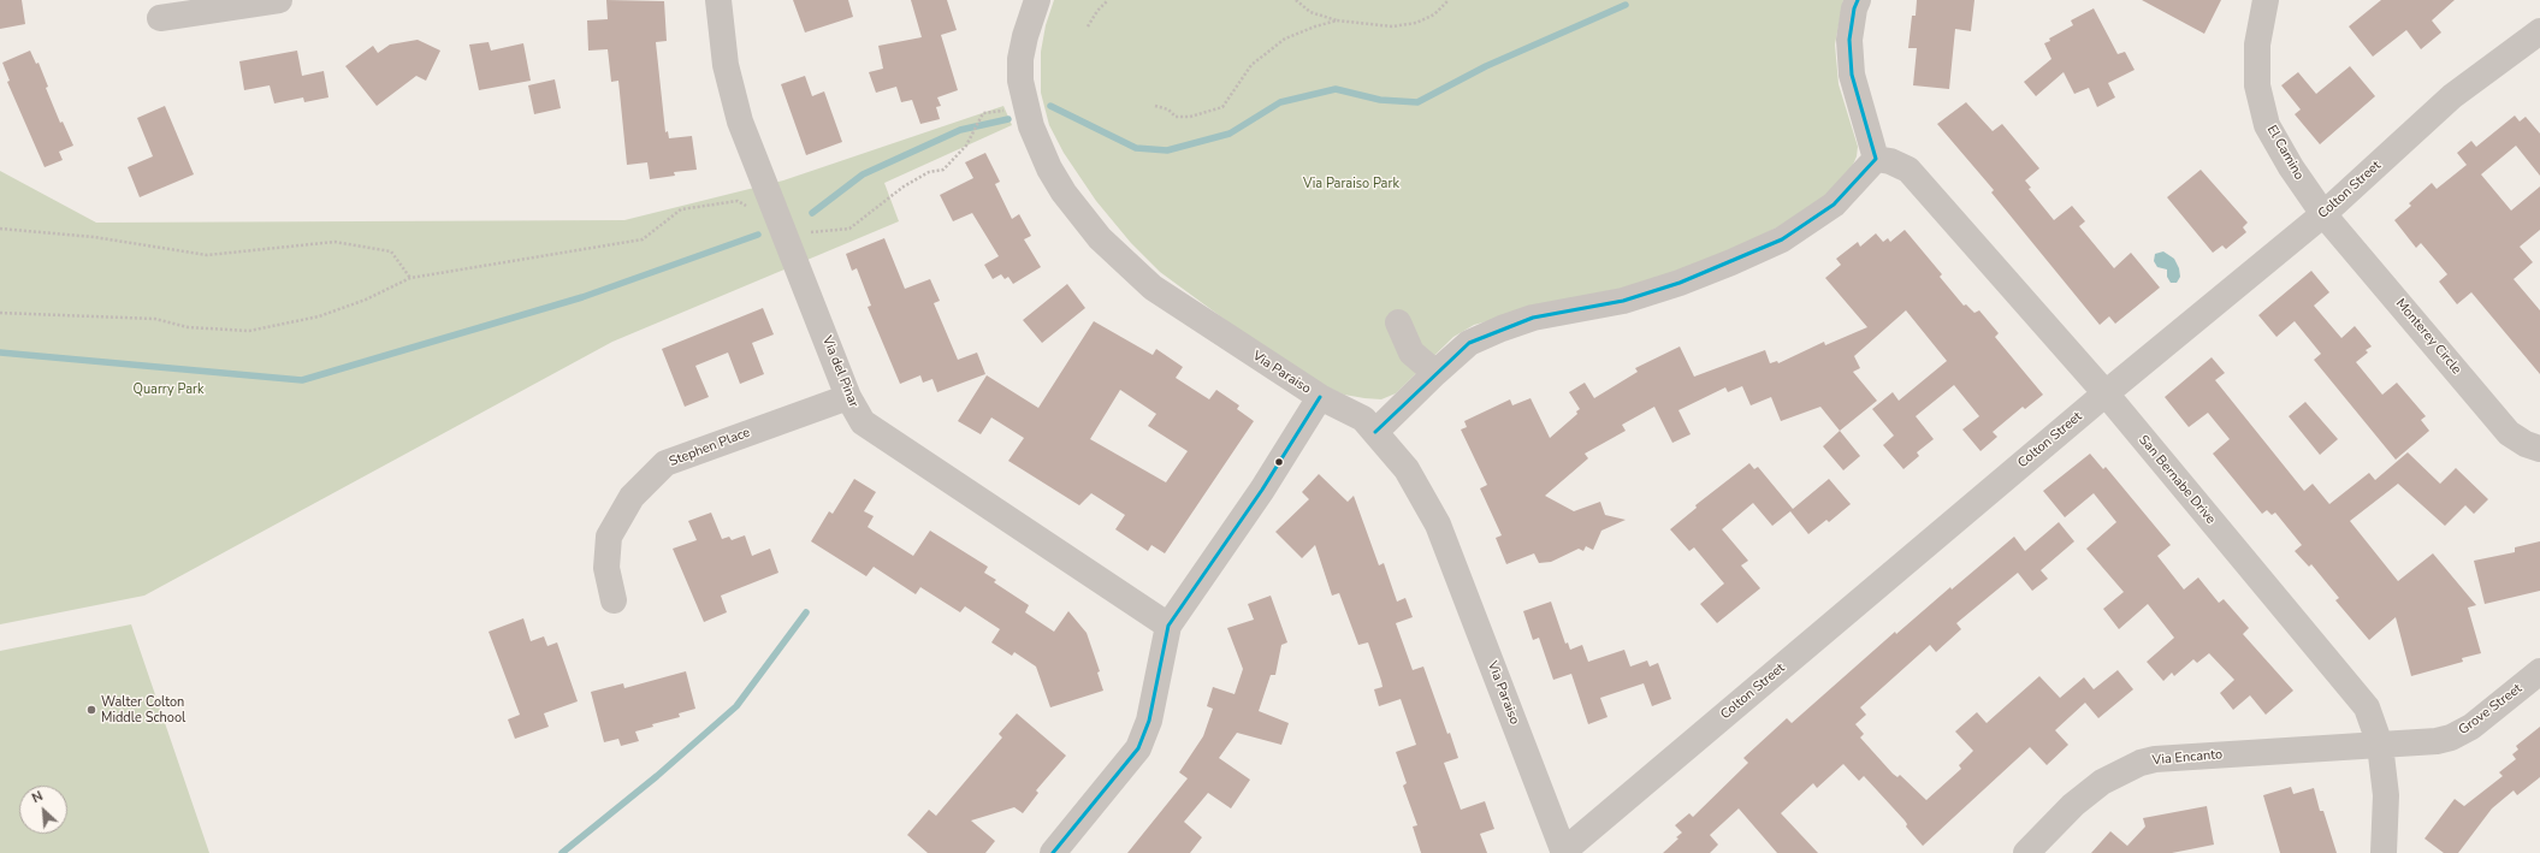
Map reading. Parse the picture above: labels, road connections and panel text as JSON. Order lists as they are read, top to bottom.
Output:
{
  "streets": {
    "street": [
      "El Camino",
      "Colton Street",
      "Monterey Circle",
      "Via del Pinar",
      "Via Paraiso",
      "Stephen Place",
      "San Bernabe Drive",
      "Grove Street",
      "Via Encanto"
    ]
  },
  "crossings": [
    ["El Camino", "Colton Street"],
    ["El Camino", "Monterey Circle"],
    ["Colton Street", "Monterey Circle"],
    ["Colton Street", "Via Paraiso"],
    ["Colton Street", "San Bernabe Drive"],
    ["Via del Pinar", "Stephen Place"],
    ["San Bernabe Drive", "Grove Street"],
    ["San Bernabe Drive", "Via Encanto"],
    ["Grove Street", "Via Encanto"]
  ],
  "parks": ["Via Paraiso Park", "Quarry Park"],
  "places": ["Walter Colton Middle School"],
  "north": "top left"
}
